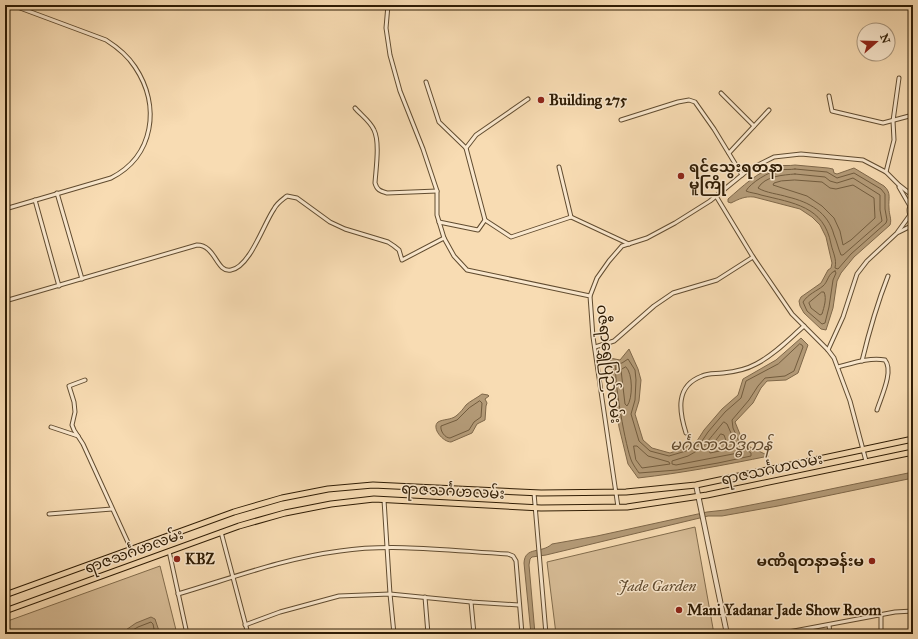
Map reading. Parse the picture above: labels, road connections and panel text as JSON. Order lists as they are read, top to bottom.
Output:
{
  "streets": {
    "main road": ["ရာဇသင်္ဂဟလမ်း"],
    "street": ["ဝဇီရာရွှေပြည်လမ်း"]
  },
  "crossings": [
    ["ဝဇီရာရွှေပြည်လမ်း", "ရာဇသင်္ဂဟလမ်း"]
  ],
  "water": ["မင်္ဂလာသိဒ္ဓိကန်"],
  "parks": ["Jade Garden"],
  "places": [
    "Building 275",
    "ရင်သွေးရတနာ မူကြို",
    "KBZ",
    "မဏိရတနာခန်းမ",
    "Mani Yadanar Jade Show Room"
  ],
  "north": "right"
}
